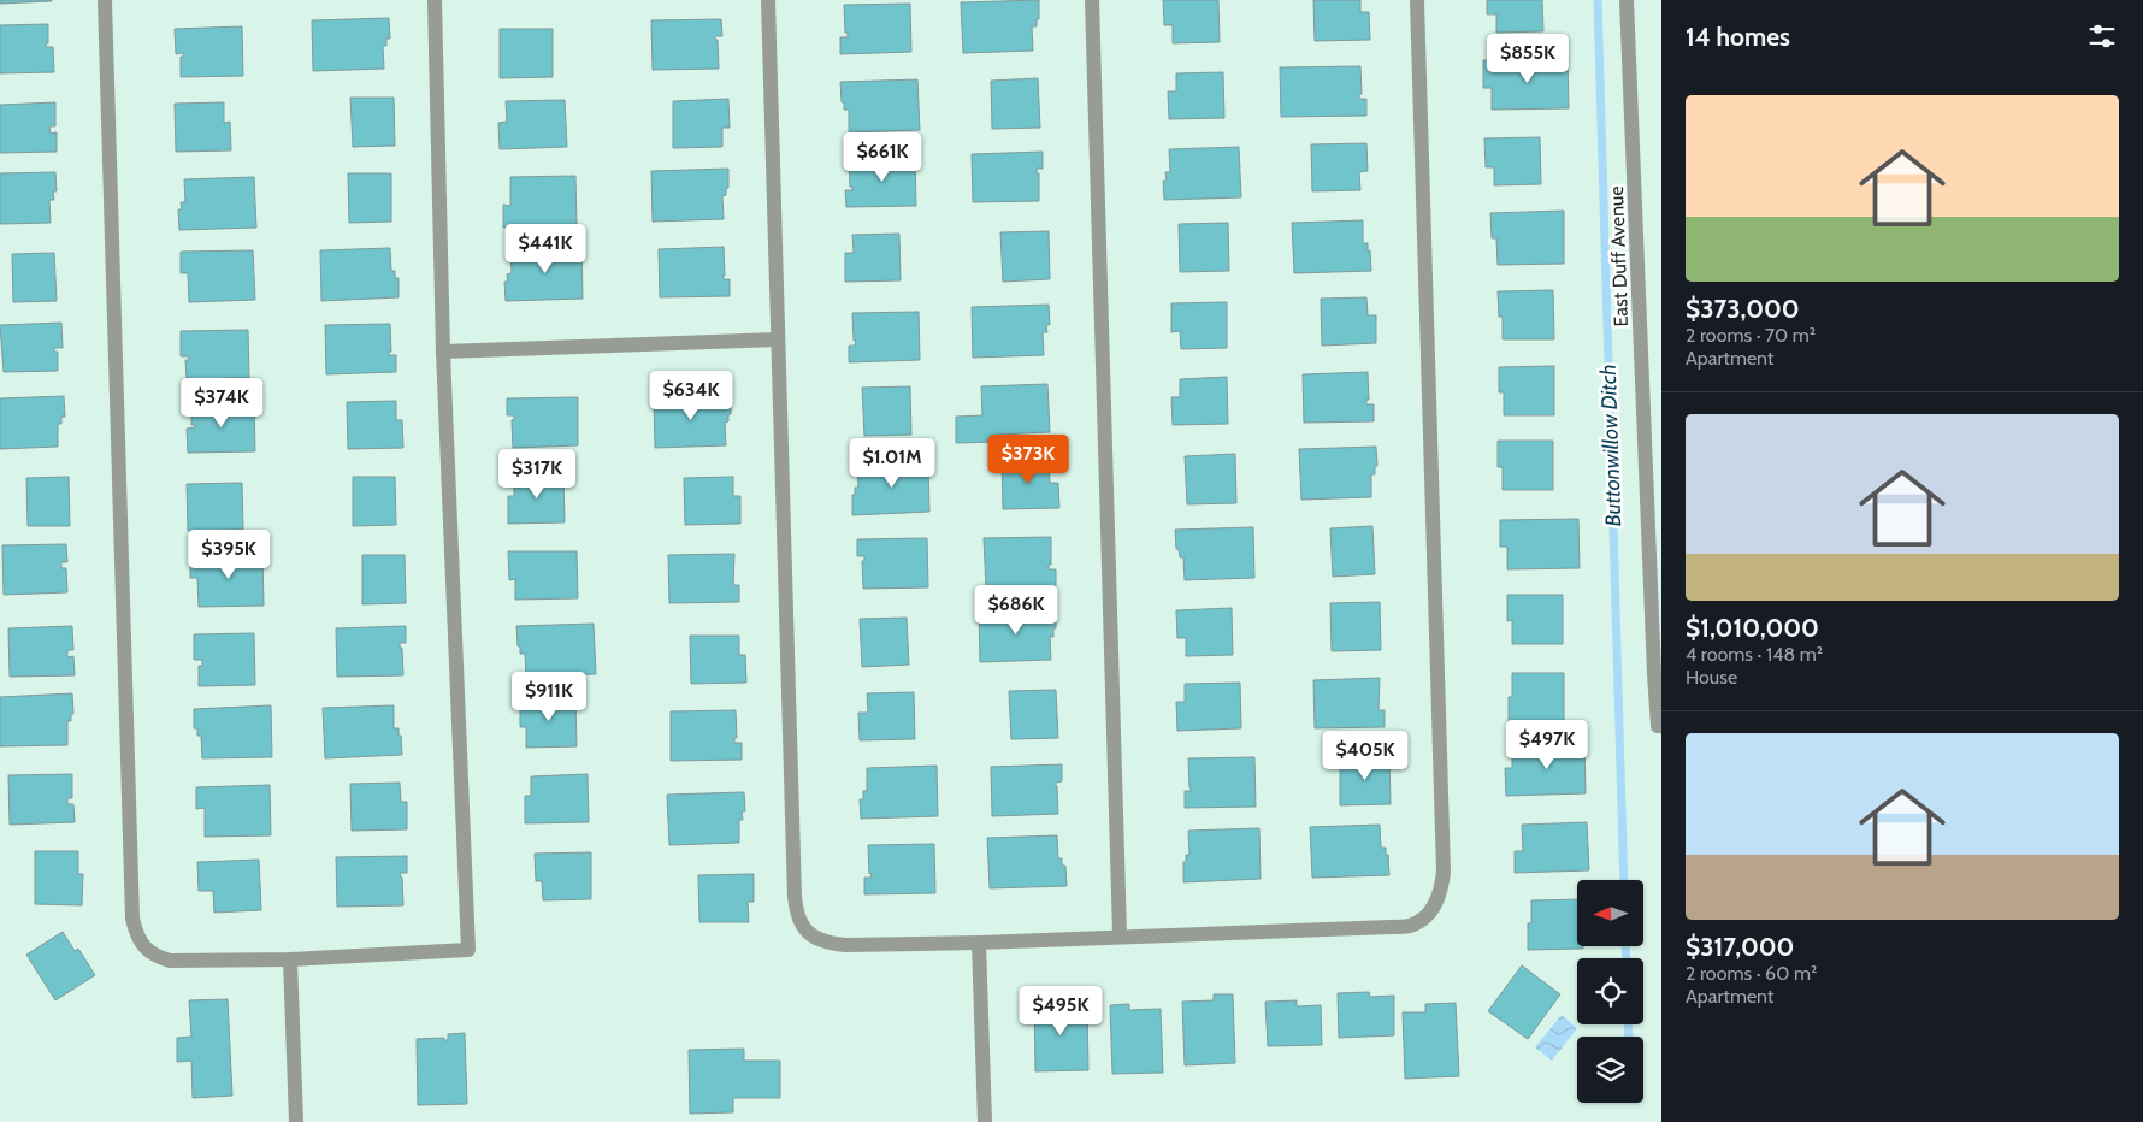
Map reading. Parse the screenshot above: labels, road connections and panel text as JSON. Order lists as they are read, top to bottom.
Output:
{
  "streets": {
    "street": ["East Duff Avenue"]
  },
  "water": ["Buttonwillow Ditch"],
  "north": "left",
  "page": {
    "heading": "14 homes",
    "price": [
      "$855K",
      "$661K",
      "$441K",
      "$634K",
      "$374K",
      "$373K",
      "$1.01M",
      "$317K",
      "$395K",
      "$686K",
      "$911K",
      "$497K",
      "$405K",
      "$495K"
    ],
    "list": [
      {
        "name": "$373,000",
        "note": "2 rooms · 70 m² · Apartment"
      },
      {
        "name": "$1,010,000",
        "note": "4 rooms · 148 m² · House"
      },
      {
        "name": "$317,000",
        "note": "2 rooms · 60 m² · Apartment"
      }
    ]
  }
}
